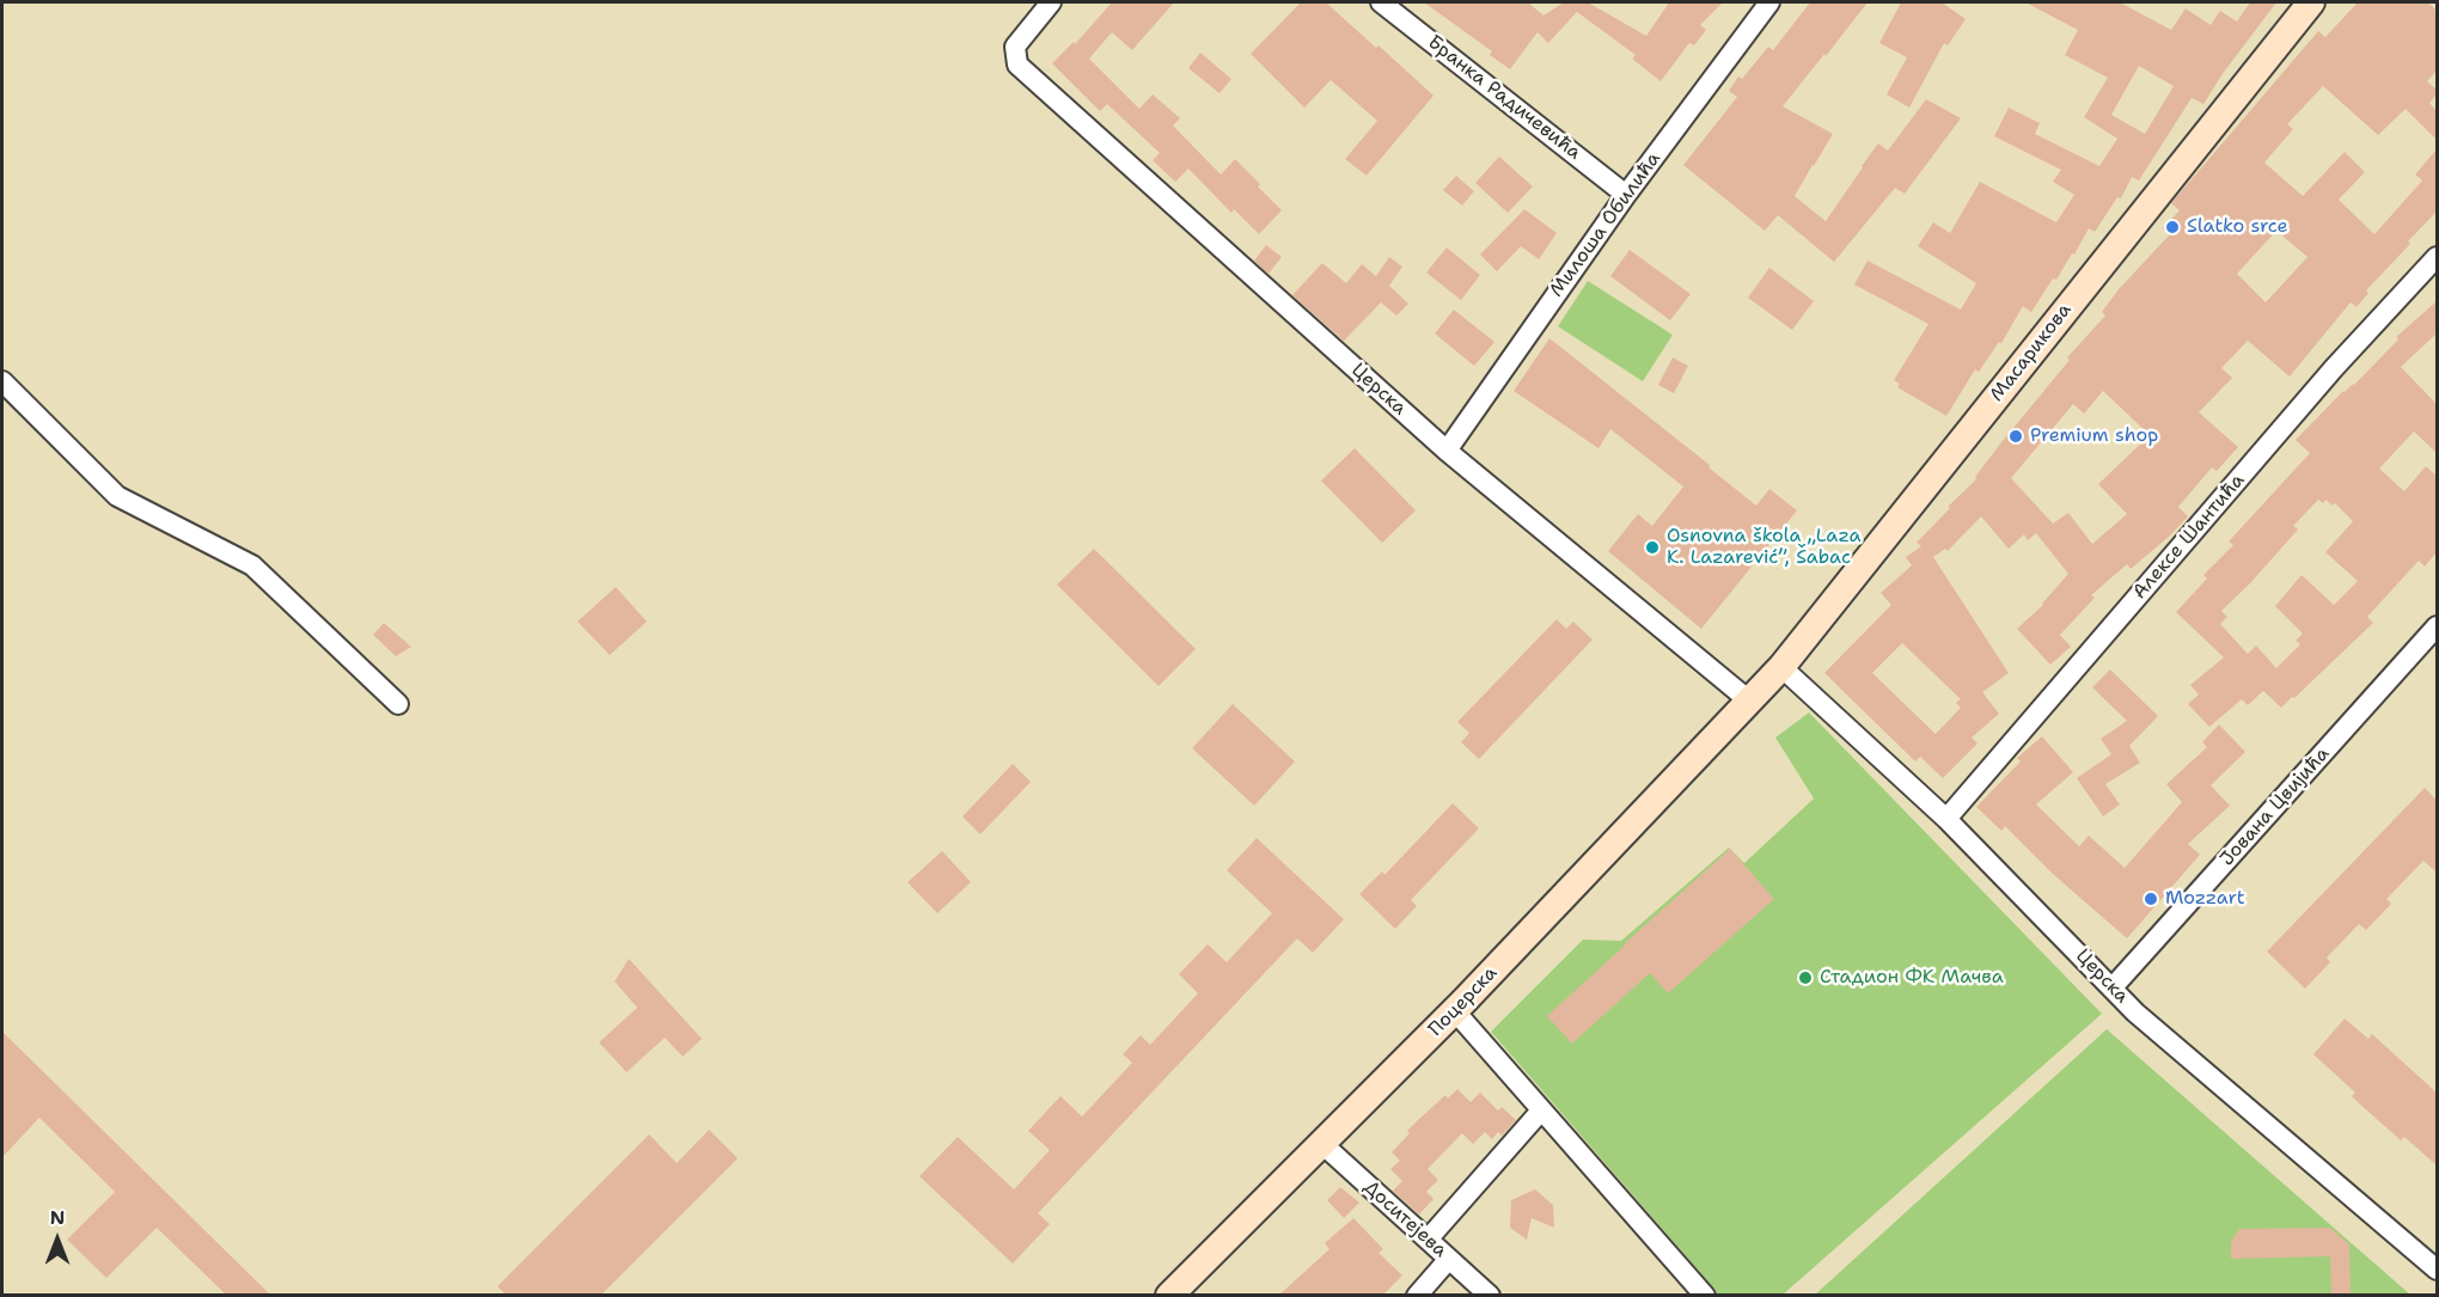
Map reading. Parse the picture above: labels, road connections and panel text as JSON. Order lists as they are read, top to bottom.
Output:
{
  "streets": {
    "main road": ["Масарикова", "Поцерска"],
    "street": [
      "Бранка Радичевића",
      "Милоша Обилића",
      "Церска",
      "Алексе Шантића",
      "Јована Цвијића",
      "Доситејева"
    ]
  },
  "crossings": [
    ["Бранка Радичевића", "Милоша Обилића"],
    ["Милоша Обилића", "Церска"],
    ["Масарикова", "Церска"],
    ["Масарикова", "Поцерска"],
    ["Церска", "Алексе Шантића"],
    ["Церска", "Јована Цвијића"],
    ["Церска", "Поцерска"],
    ["Поцерска", "Доситејева"]
  ],
  "places": [
    "Slatko srce",
    "Premium shop",
    "Osnovna škola „Laza K. Lazarević”, Šabac",
    "Mozzart",
    "Стадион ФК Мачва"
  ],
  "north": "top"
}
